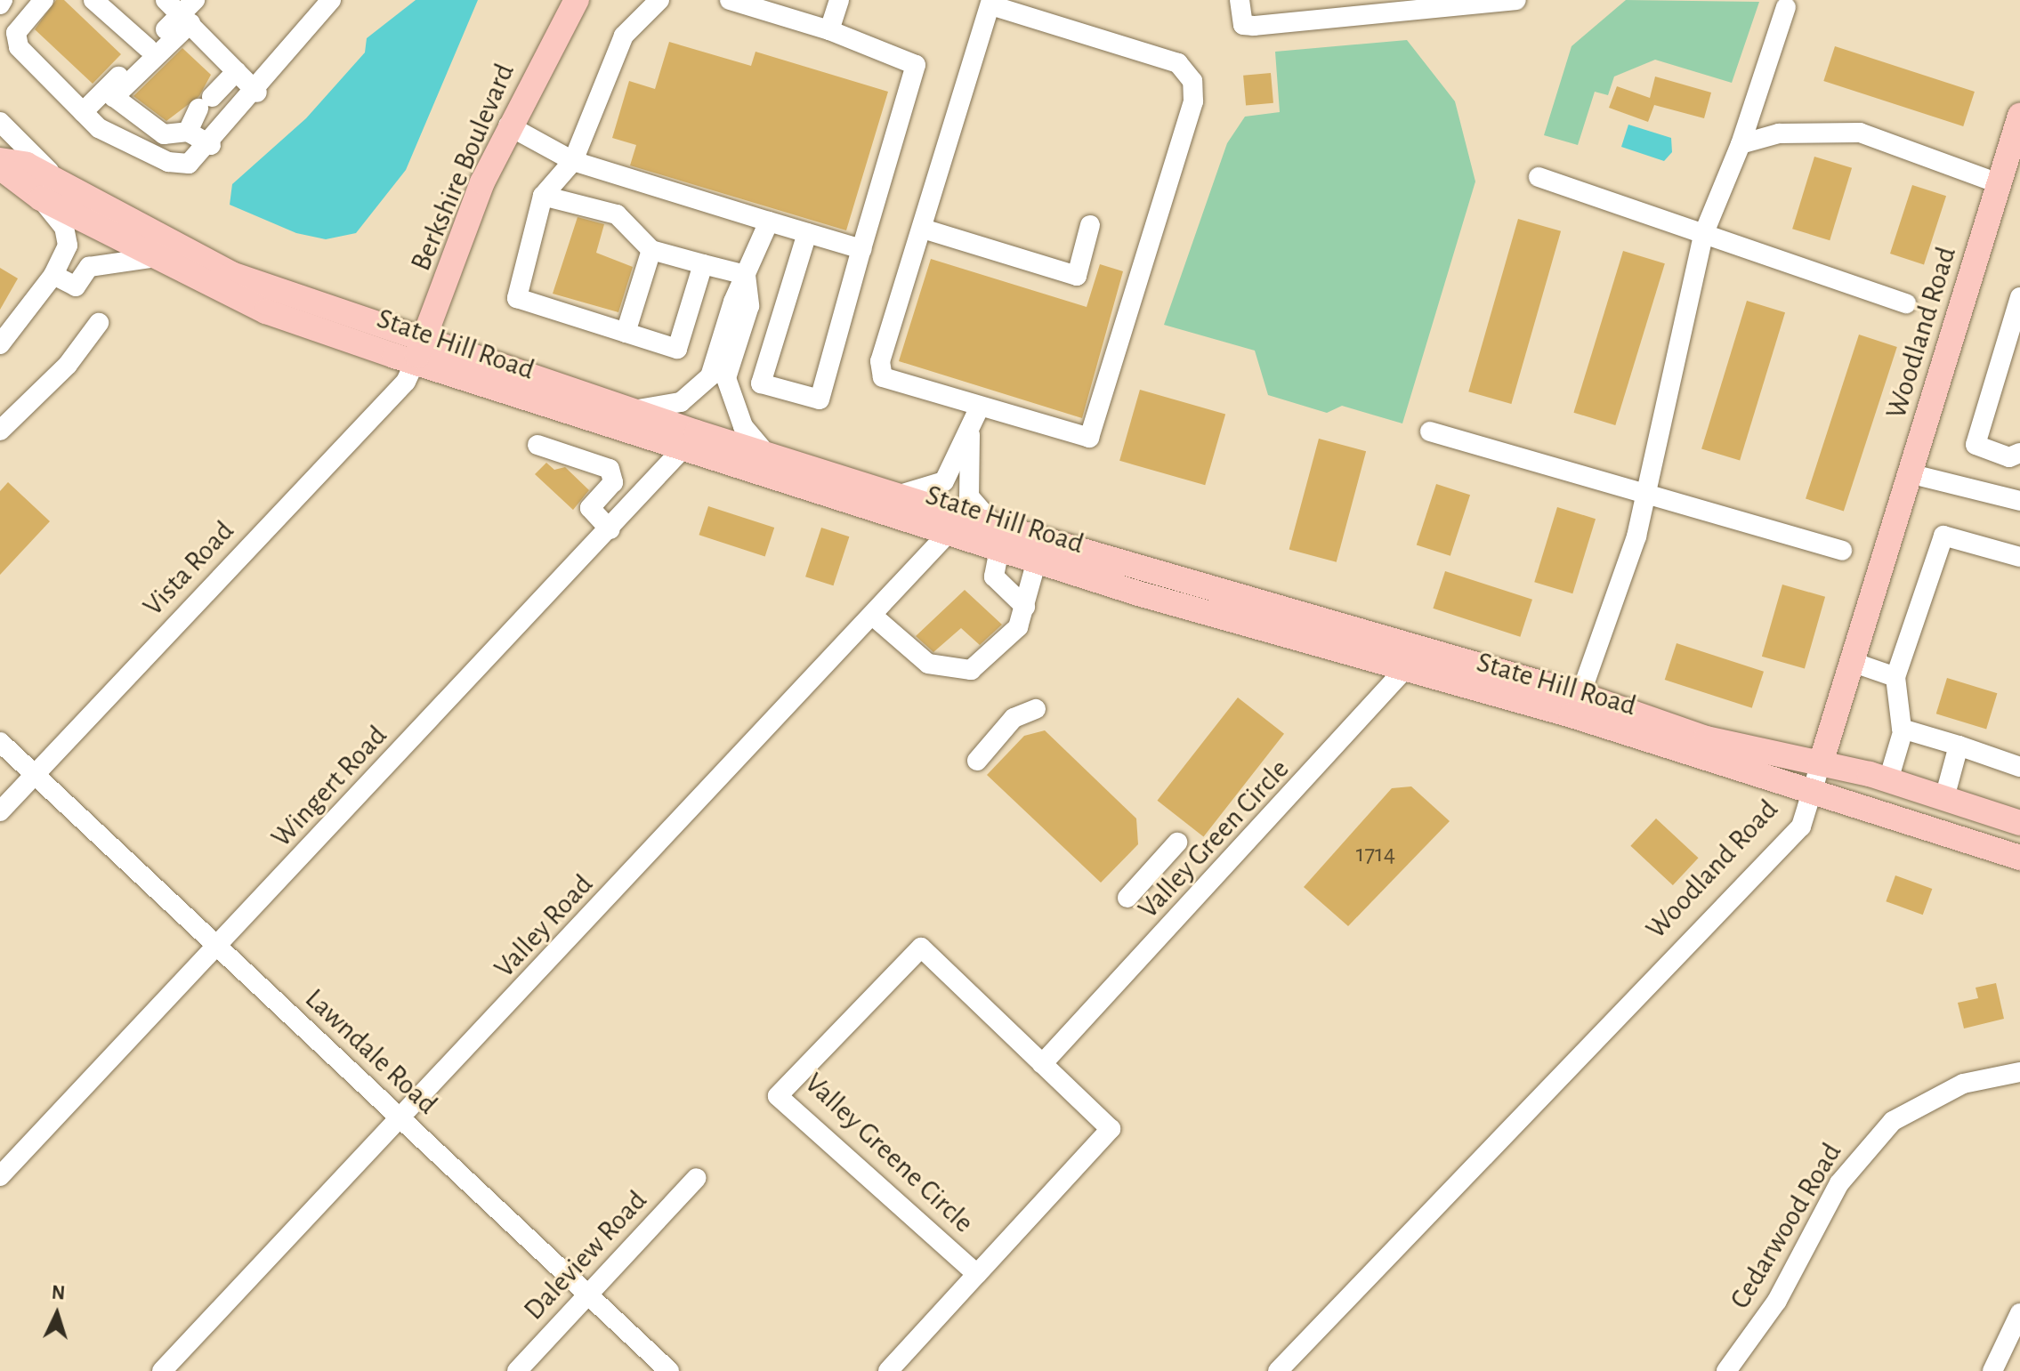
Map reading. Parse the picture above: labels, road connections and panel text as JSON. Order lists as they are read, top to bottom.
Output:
{
  "streets": {
    "main road": ["Berkshire Boulevard", "Woodland Road", "State Hill Road"],
    "street": [
      "Vista Road",
      "Wingert Road",
      "Valley Green Circle",
      "Valley Road",
      "Lawndale Road",
      "Valley Greene Circle",
      "Cedarwood Road",
      "Daleview Road"
    ]
  },
  "crossings": [
    ["Berkshire Boulevard", "State Hill Road"],
    ["Berkshire Boulevard", "Vista Road"],
    ["Woodland Road", "State Hill Road"],
    ["State Hill Road", "Vista Road"],
    ["State Hill Road", "Wingert Road"],
    ["State Hill Road", "Valley Green Circle"],
    ["State Hill Road", "Valley Road"],
    ["Vista Road", "Lawndale Road"],
    ["Wingert Road", "Lawndale Road"],
    ["Valley Green Circle", "Valley Greene Circle"],
    ["Valley Road", "Lawndale Road"],
    ["Lawndale Road", "Daleview Road"]
  ],
  "house_numbers": ["1714"],
  "north": "top"
}
